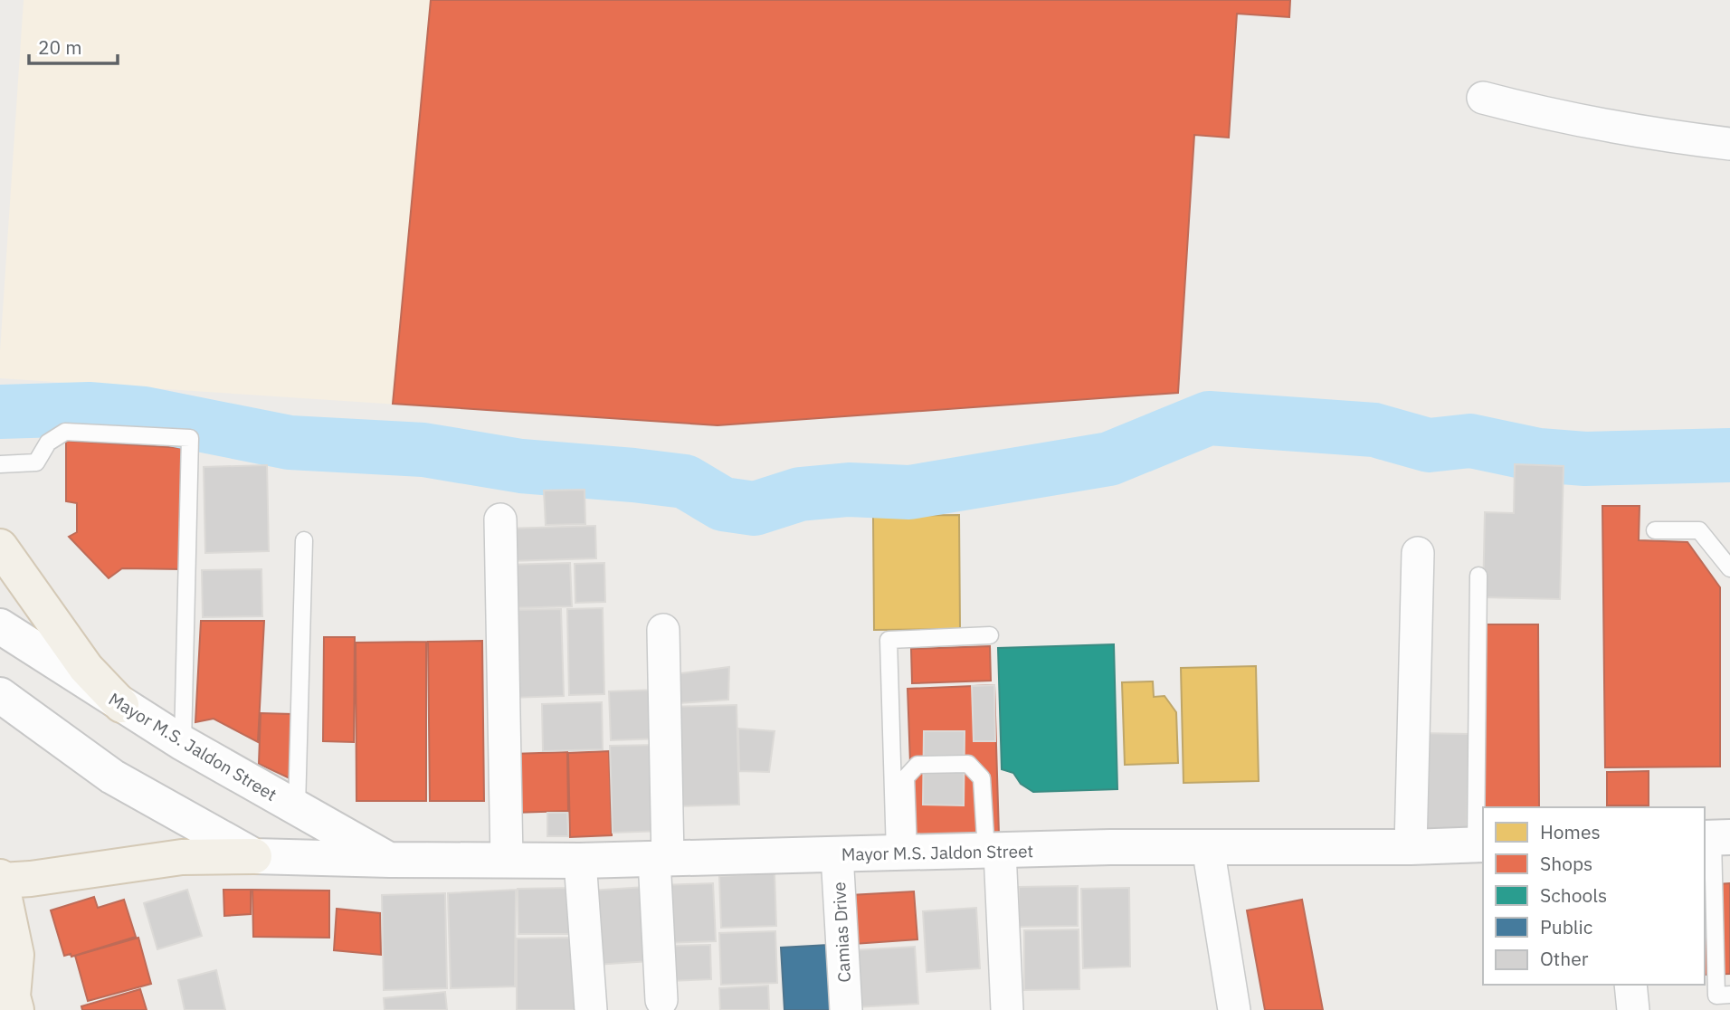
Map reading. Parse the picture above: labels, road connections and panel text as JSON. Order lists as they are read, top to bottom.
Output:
{
  "streets": {
    "main road": ["Mayor M.S. Jaldon Street"],
    "street": ["Camias Drive"]
  },
  "crossings": [
    ["Mayor M.S. Jaldon Street", "Camias Drive"]
  ],
  "legend": [
    "Homes",
    "Shops",
    "Schools",
    "Public",
    "Other"
  ],
  "scale_bar": "20 m"
}
